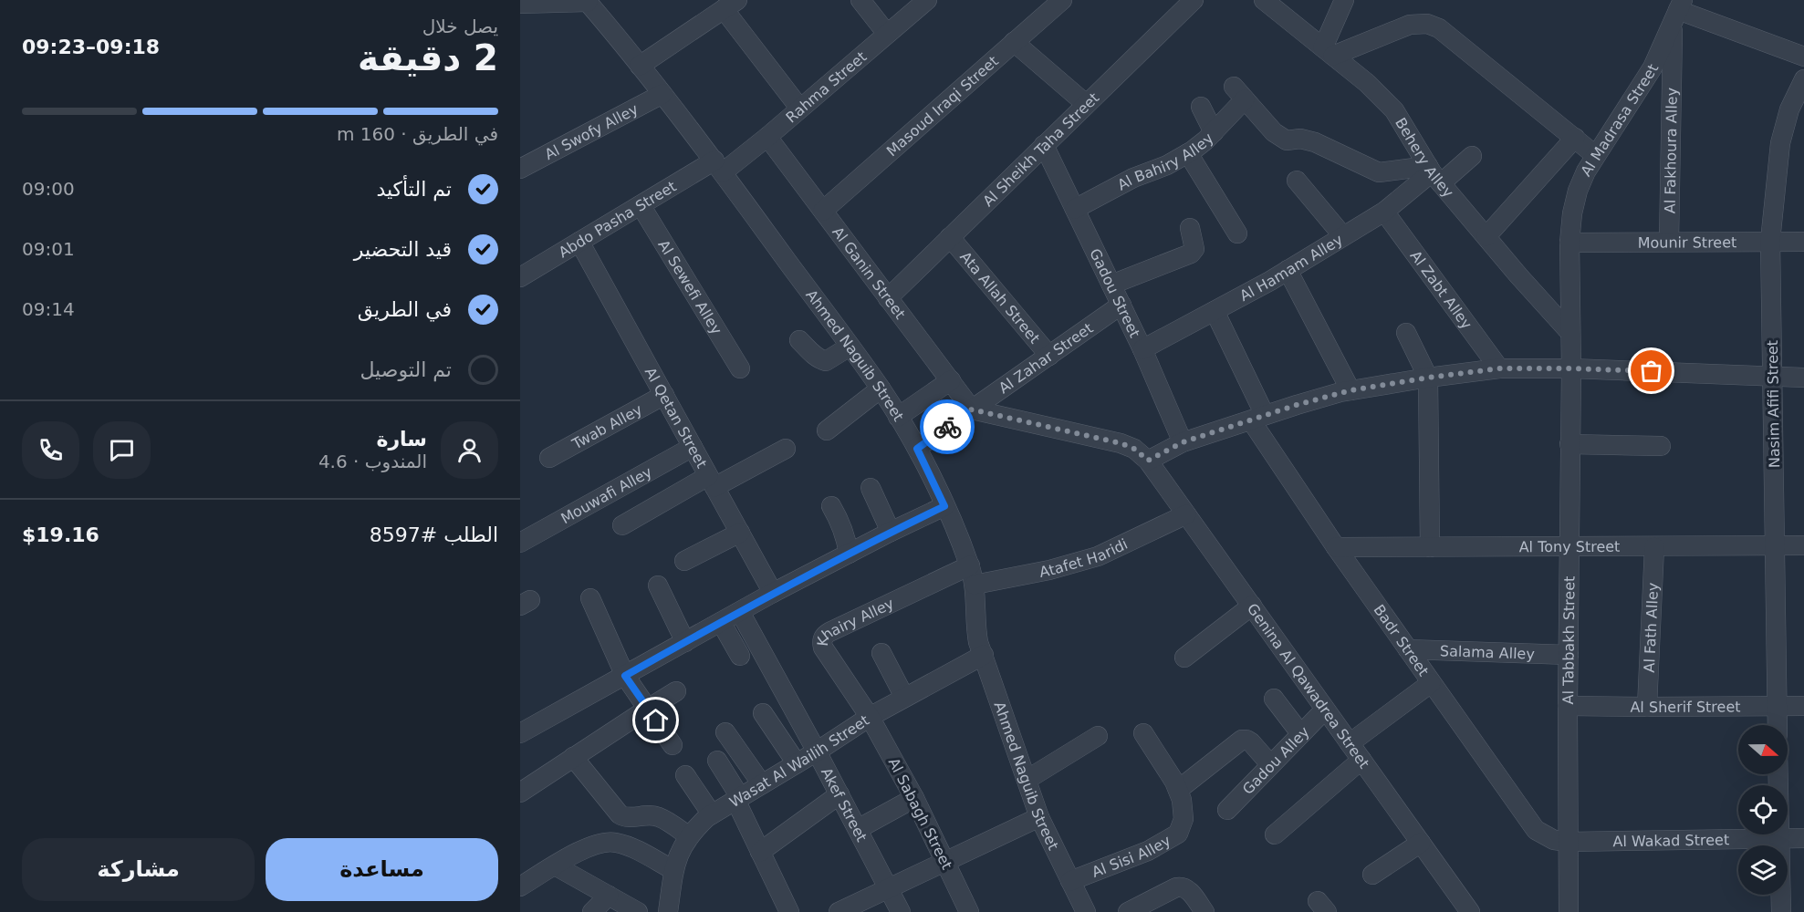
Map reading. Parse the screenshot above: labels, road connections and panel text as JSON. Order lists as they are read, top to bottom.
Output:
{
  "streets": {
    "street": [
      "Rahma Street",
      "Masoud Iraqi Street",
      "Al Madrasa Street",
      "Al Swofy Alley",
      "Al Sheikh Taha Street",
      "Al Fakhoura Alley",
      "Behery Alley",
      "Al Bahiry Alley",
      "Abdo Pasha Street",
      "Mounir Street",
      "Al Hamam Alley",
      "Al Ganin Street",
      "Al Sewefi Alley",
      "Al Zabt Alley",
      "Gadou Street",
      "Ata Allah Street",
      "Ahmed Naguib Street",
      "Al Zahar Street",
      "Nasim Afifi Street",
      "Al Qetan Street",
      "Twab Alley",
      "Mouwafi Alley",
      "Al Tony Street",
      "Atafet Haridi",
      "Khairy Alley",
      "Al Fath Alley",
      "Al Tabbakh Street",
      "Badr Street",
      "Salama Alley",
      "Genina Al Qawadrea Street",
      "Al Sherif Street",
      "Gadou Alley",
      "Wasat Al Wailih Street",
      "Akef Street",
      "Al Sabagh Street",
      "Al Wakad Street",
      "Al Sisi Alley"
    ]
  },
  "crossings": [
    ["Rahma Street", "Abdo Pasha Street"],
    ["Rahma Street", "Al Ganin Street"],
    ["Rahma Street", "Ahmed Naguib Street"],
    ["Masoud Iraqi Street", "Al Ganin Street"],
    ["Al Madrasa Street", "Al Fakhoura Alley"],
    ["Al Madrasa Street", "Behery Alley"],
    ["Al Madrasa Street", "Mounir Street"],
    ["Al Madrasa Street", "Al Tabbakh Street"],
    ["Al Swofy Alley", "Ahmed Naguib Street"],
    ["Al Sheikh Taha Street", "Al Ganin Street"],
    ["Al Sheikh Taha Street", "Gadou Street"],
    ["Al Sheikh Taha Street", "Ata Allah Street"],
    ["Al Fakhoura Alley", "Mounir Street"],
    ["Behery Alley", "Al Bahiry Alley"],
    ["Behery Alley", "Al Hamam Alley"],
    ["Behery Alley", "Al Tabbakh Street"],
    ["Al Bahiry Alley", "Al Hamam Alley"],
    ["Al Bahiry Alley", "Gadou Street"],
    ["Abdo Pasha Street", "Al Sewefi Alley"],
    ["Abdo Pasha Street", "Ahmed Naguib Street"],
    ["Abdo Pasha Street", "Al Qetan Street"],
    ["Mounir Street", "Nasim Afifi Street"],
    ["Al Hamam Alley", "Al Zabt Alley"],
    ["Al Hamam Alley", "Gadou Street"],
    ["Al Hamam Alley", "Badr Street"],
    ["Al Ganin Street", "Al Zahar Street"],
    ["Gadou Street", "Al Zahar Street"],
    ["Ata Allah Street", "Al Zahar Street"],
    ["Ahmed Naguib Street", "Al Zahar Street"],
    ["Ahmed Naguib Street", "Atafet Haridi"],
    ["Ahmed Naguib Street", "Khairy Alley"],
    ["Ahmed Naguib Street", "Wasat Al Wailih Street"],
    ["Ahmed Naguib Street", "Al Sisi Alley"],
    ["Nasim Afifi Street", "Al Tony Street"],
    ["Nasim Afifi Street", "Al Sherif Street"],
    ["Al Qetan Street", "Twab Alley"],
    ["Al Qetan Street", "Mouwafi Alley"],
    ["Al Tony Street", "Al Fath Alley"],
    ["Al Tony Street", "Al Tabbakh Street"],
    ["Al Tony Street", "Badr Street"],
    ["Atafet Haridi", "Khairy Alley"],
    ["Atafet Haridi", "Genina Al Qawadrea Street"],
    ["Khairy Alley", "Wasat Al Wailih Street"],
    ["Khairy Alley", "Al Sabagh Street"],
    ["Al Fath Alley", "Al Sherif Street"],
    ["Al Tabbakh Street", "Badr Street"],
    ["Al Tabbakh Street", "Salama Alley"],
    ["Al Tabbakh Street", "Al Sherif Street"],
    ["Al Tabbakh Street", "Al Wakad Street"],
    ["Badr Street", "Salama Alley"],
    ["Badr Street", "Al Wakad Street"],
    ["Genina Al Qawadrea Street", "Gadou Alley"],
    ["Wasat Al Wailih Street", "Akef Street"],
    ["Wasat Al Wailih Street", "Al Sabagh Street"]
  ],
  "north": "right",
  "page": {
    "heading": ["2 دقيقة", "يصل خلال", "09:18–09:23"],
    "panel": [
      "سارة",
      "المندوب · 4.6",
      "الطلب #8597",
      "$19.16"
    ],
    "bar": "في الطريق · 160 m",
    "list": [
      ["تم التأكيد", "09:00"],
      ["قيد التحضير", "09:01"],
      ["في الطريق", "09:14"],
      "تم التوصيل"
    ],
    "buttons": ["مساعدة", "مشاركة"]
  }
}
